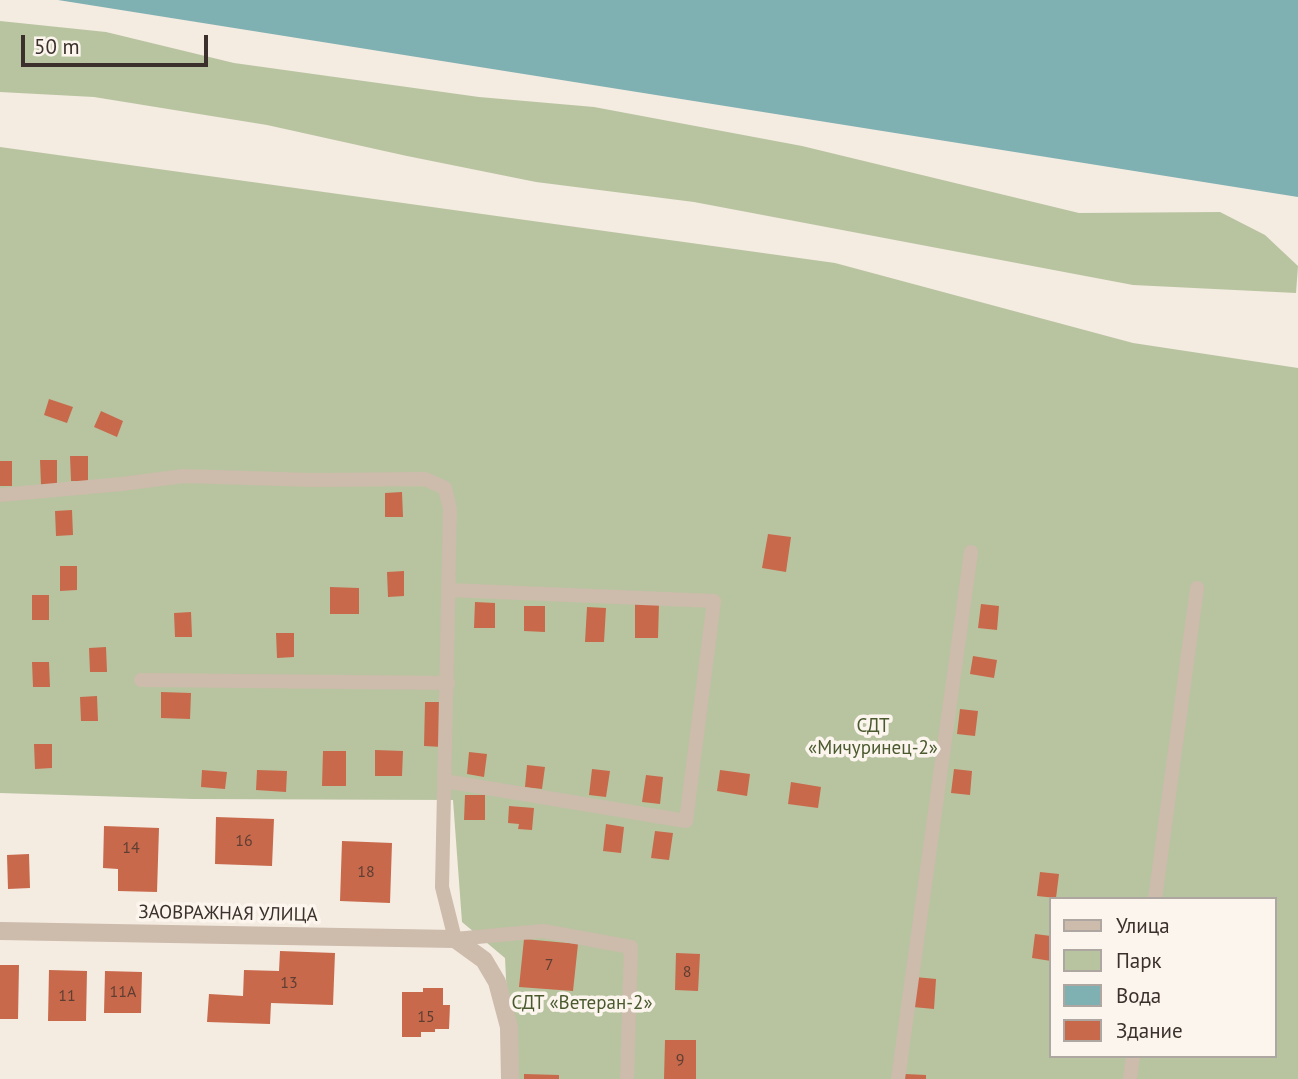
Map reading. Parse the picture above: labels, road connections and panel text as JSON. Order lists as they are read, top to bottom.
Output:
{
  "streets": {
    "street": ["ЗАОВРАЖНАЯ УЛИЦА"]
  },
  "parks": ["СДТ «Мичуринец-2»", "СДТ «Ветеран-2»"],
  "house_numbers": [
    "16",
    "14",
    "18",
    "7",
    "8",
    "13",
    "11А",
    "11",
    "15",
    "9"
  ],
  "legend": [
    "Улица",
    "Парк",
    "Вода",
    "Здание"
  ],
  "scale_bar": "50 m"
}
